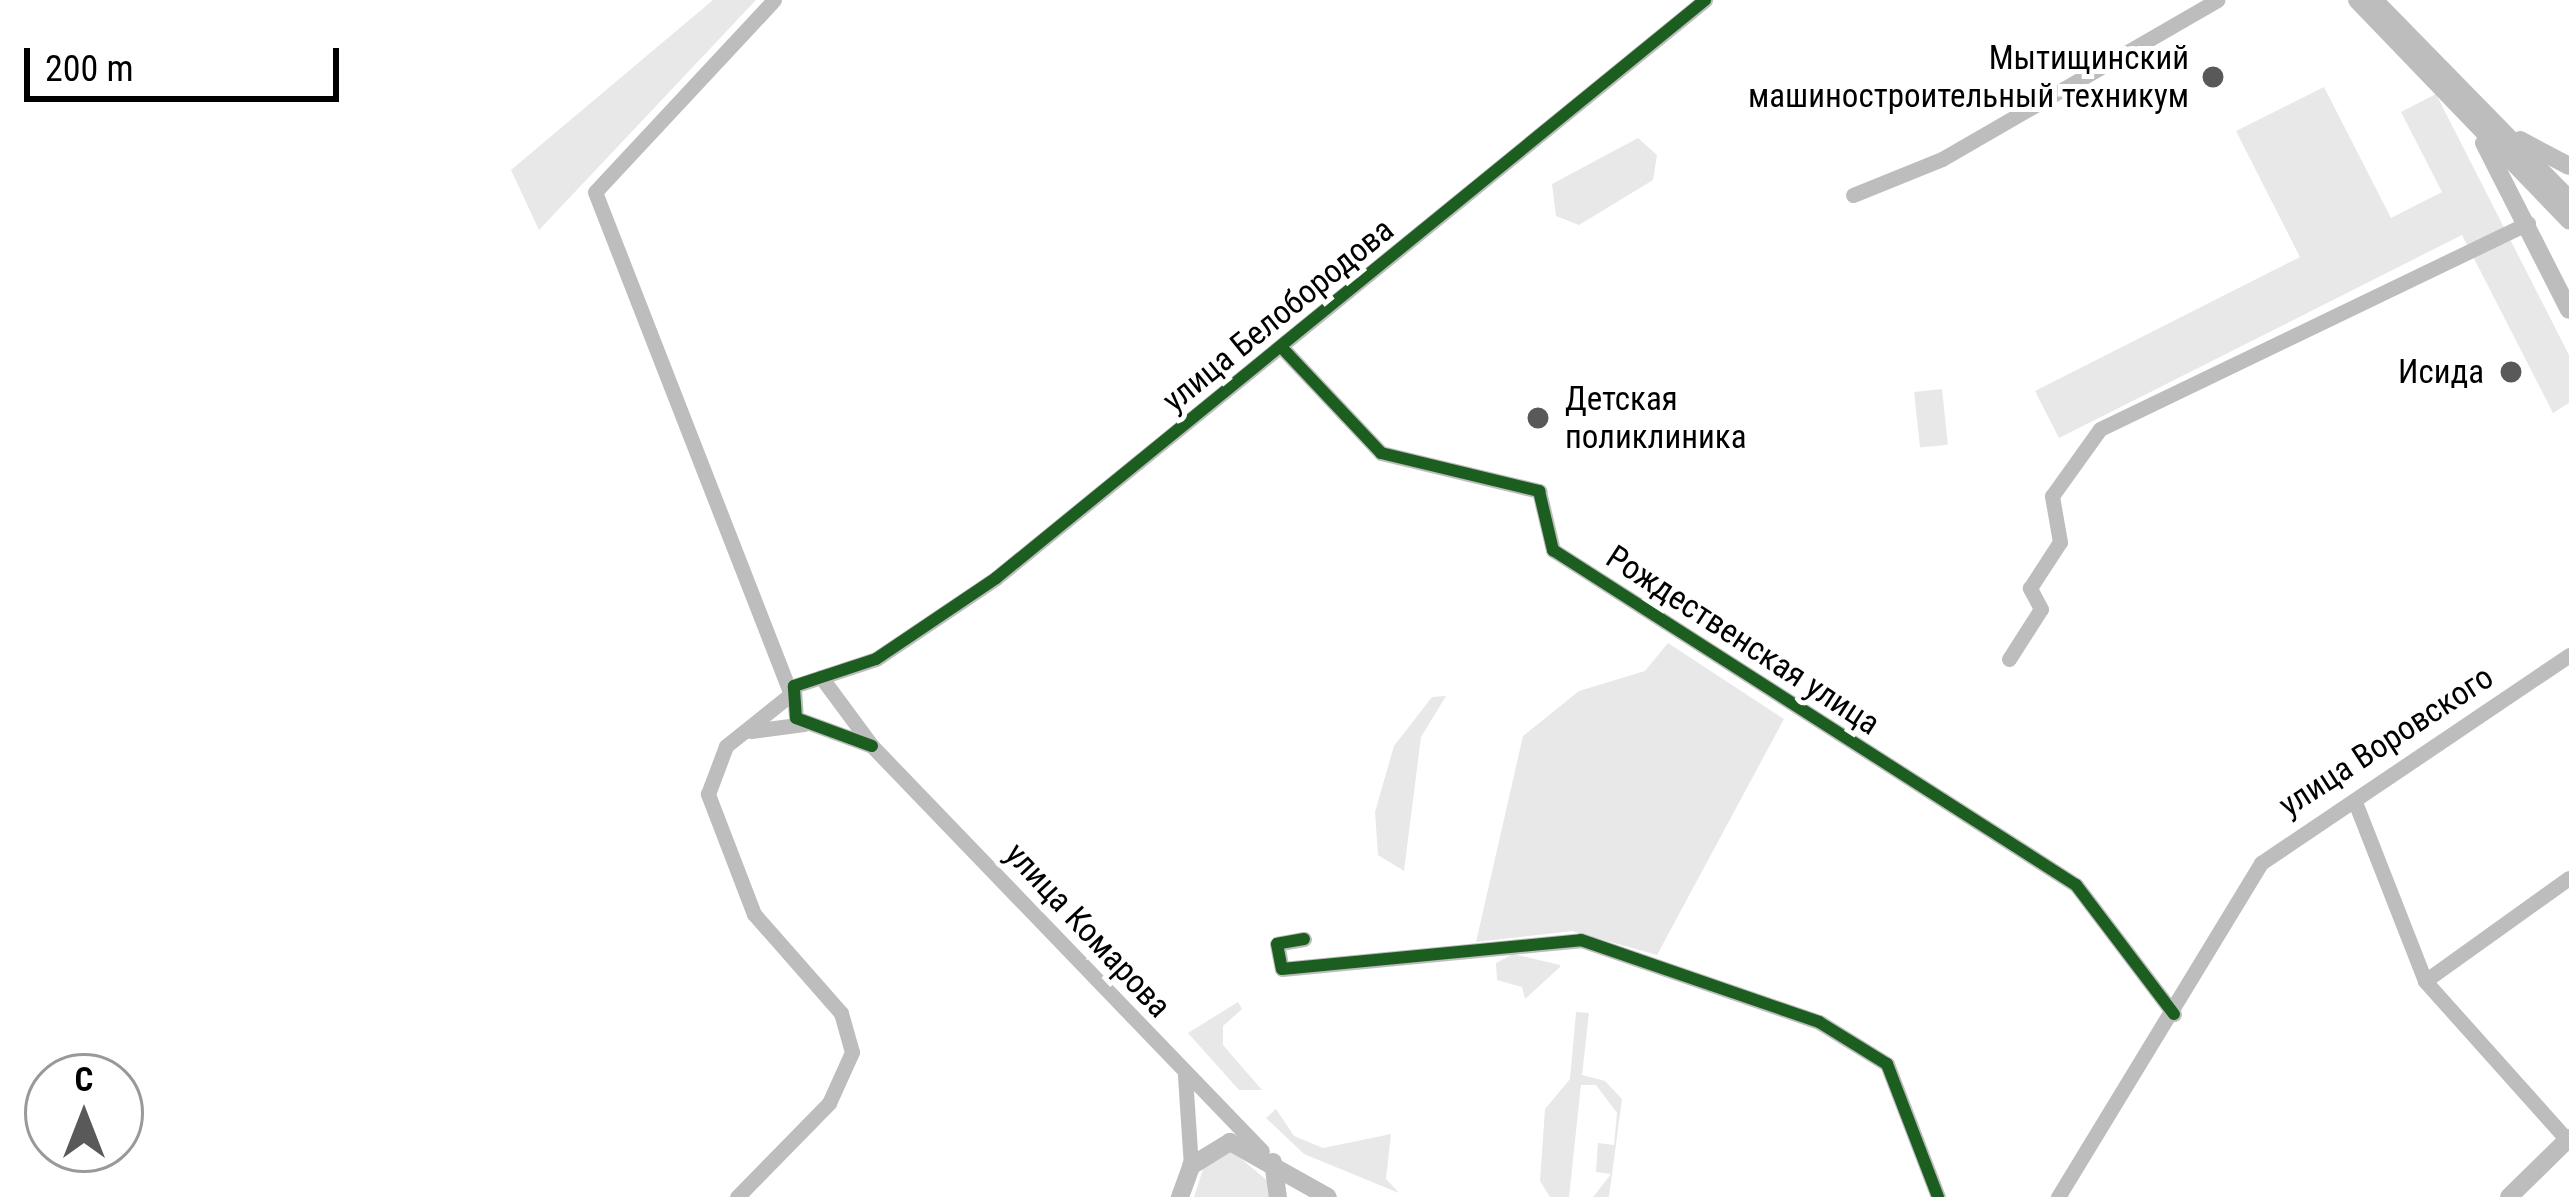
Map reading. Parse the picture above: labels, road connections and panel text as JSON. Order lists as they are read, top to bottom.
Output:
{
  "streets": {
    "street": [
      "улица Белобородова",
      "Рождественская улица",
      "улица Воровского",
      "улица Комарова"
    ]
  },
  "crossings": [
    ["улица Белобородова", "Рождественская улица"],
    ["улица Белобородова", "улица Комарова"],
    ["Рождественская улица", "улица Воровского"]
  ],
  "places": ["Мытищинский машиностроительный техникум", "Исида", "Детская поликлиника"],
  "scale_bar": "200 m",
  "north": "top"
}
